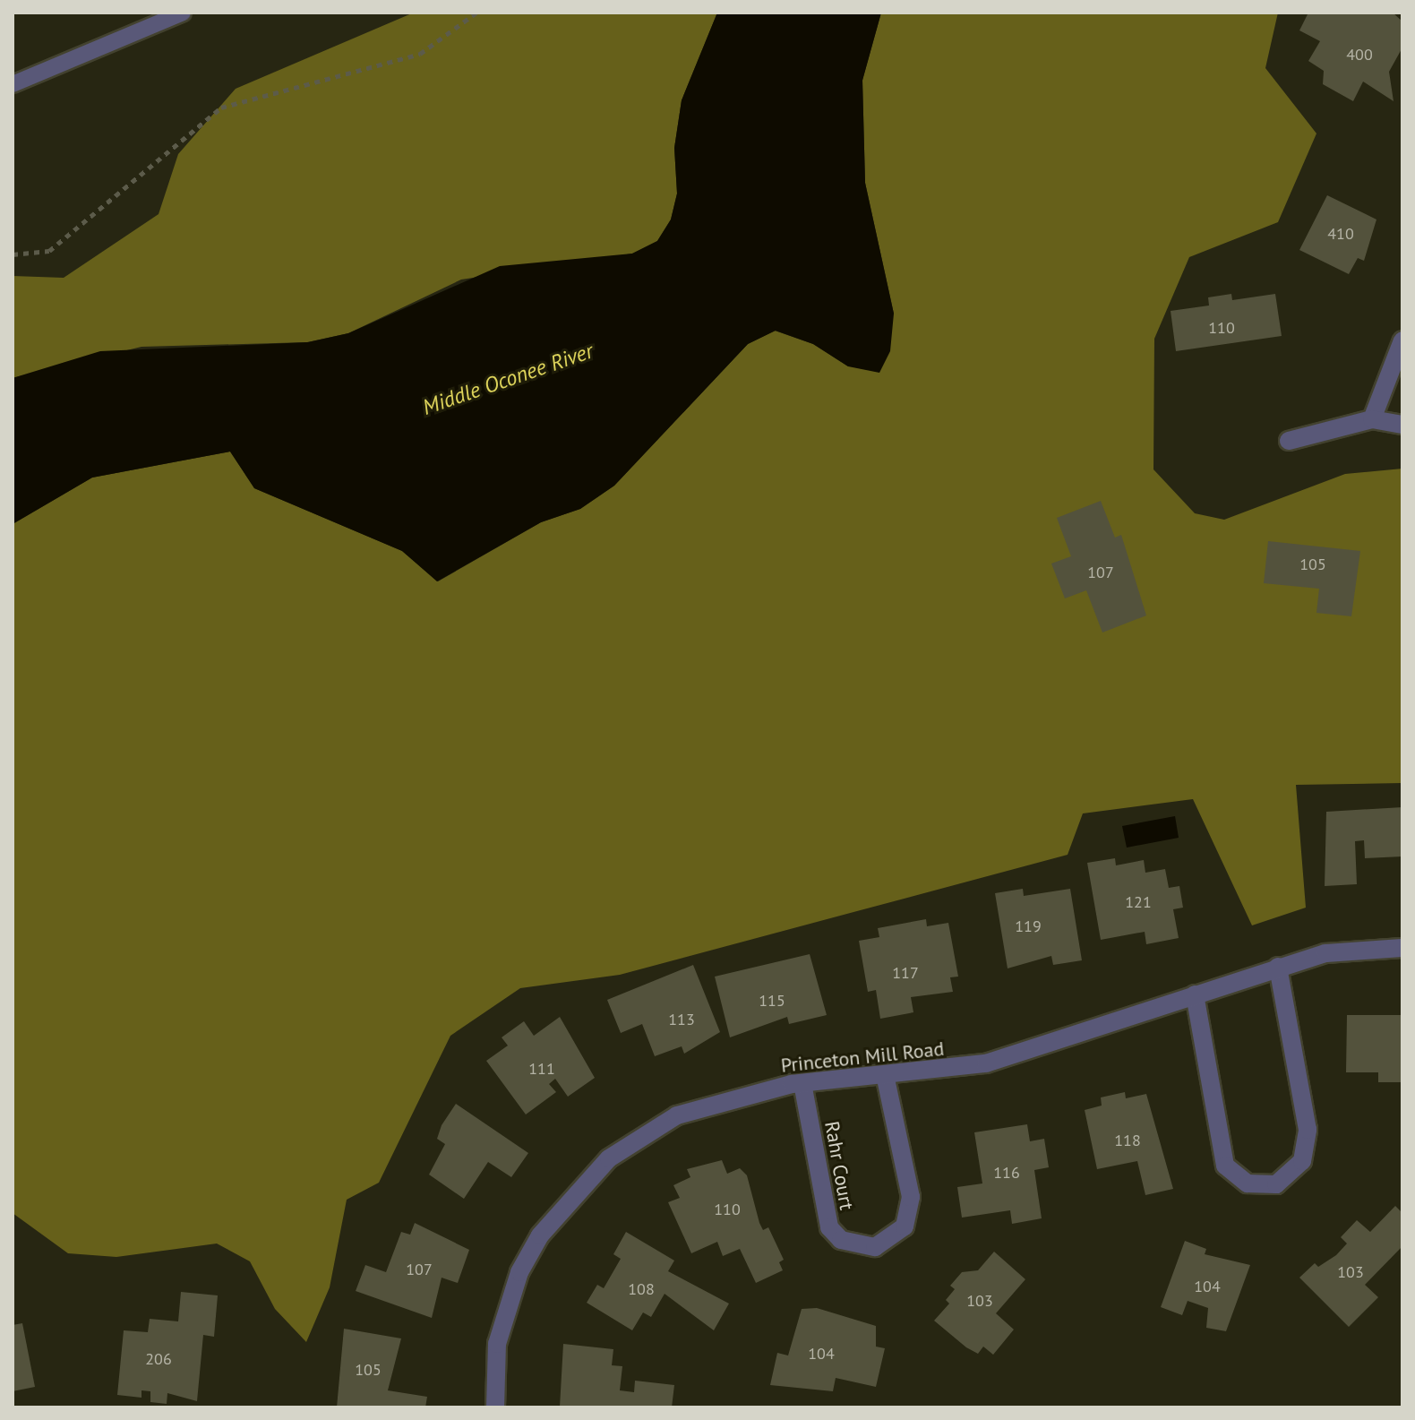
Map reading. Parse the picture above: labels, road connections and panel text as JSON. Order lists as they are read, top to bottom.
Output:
{
  "streets": {
    "street": ["Princeton Mill Road", "Rahr Court"]
  },
  "crossings": [
    ["Princeton Mill Road", "Rahr Court"]
  ],
  "water": ["Middle Oconee River"],
  "house_numbers": [
    "400",
    "410",
    "110",
    "105",
    "107",
    "121",
    "119",
    "117",
    "115",
    "113",
    "111",
    "118",
    "116",
    "110",
    "107",
    "103",
    "104",
    "108",
    "103",
    "104",
    "206",
    "105"
  ]
}
